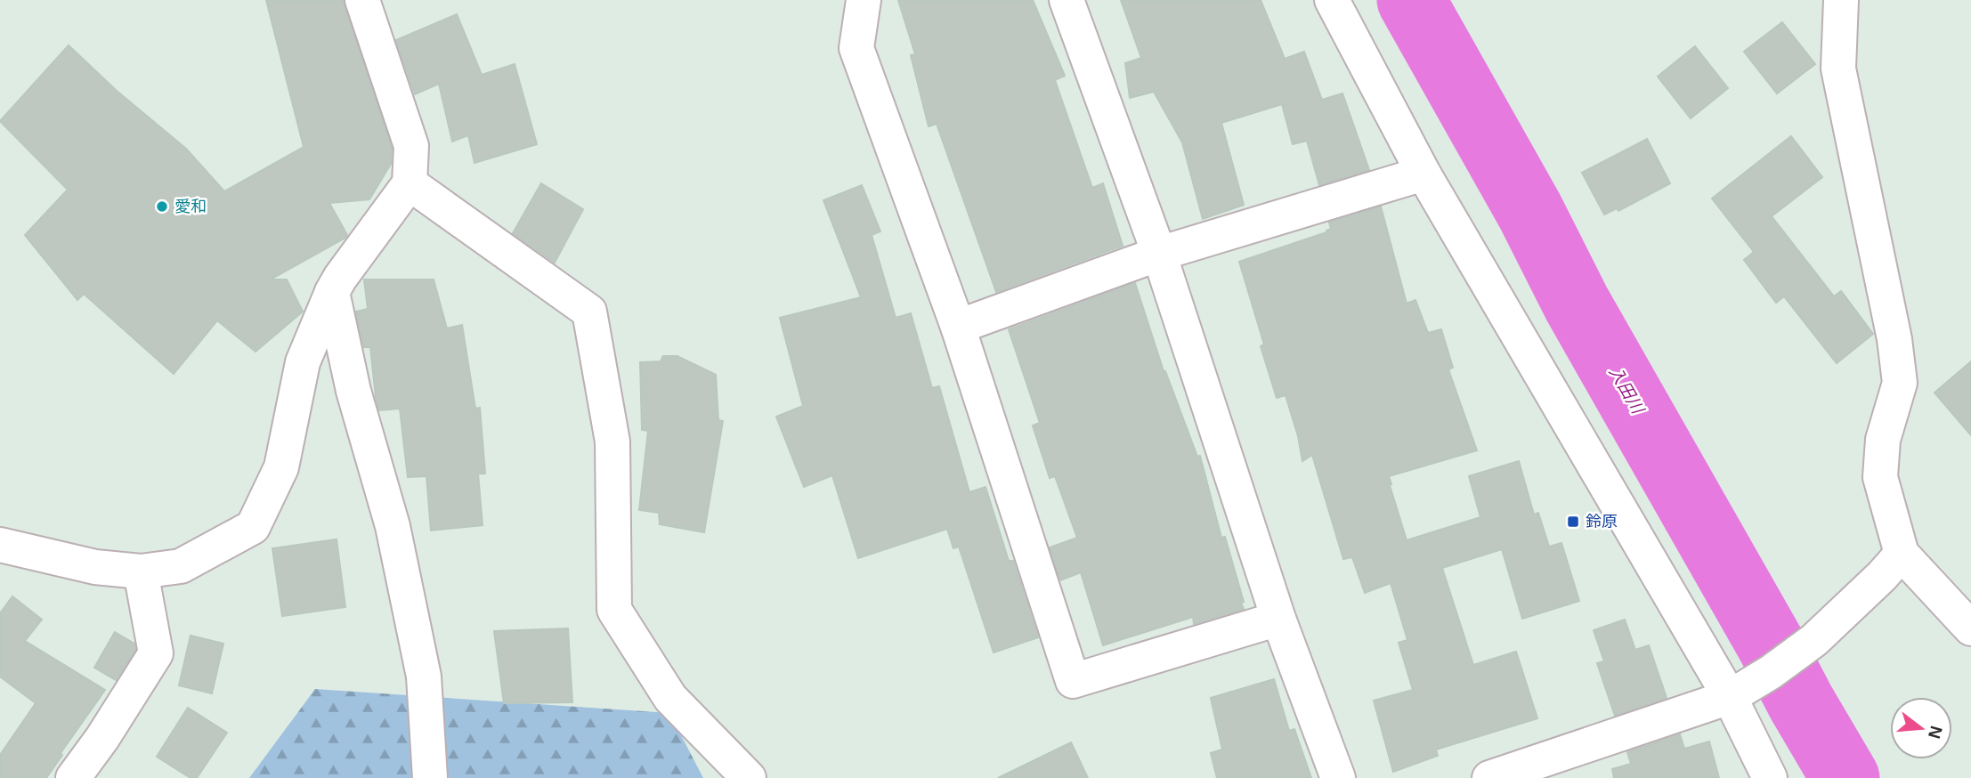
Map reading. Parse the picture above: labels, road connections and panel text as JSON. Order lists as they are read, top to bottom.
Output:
{
  "water": ["入田川"],
  "places": {
    "other": ["愛和"],
    "transit": ["鈴原"]
  },
  "north": "right"
}
